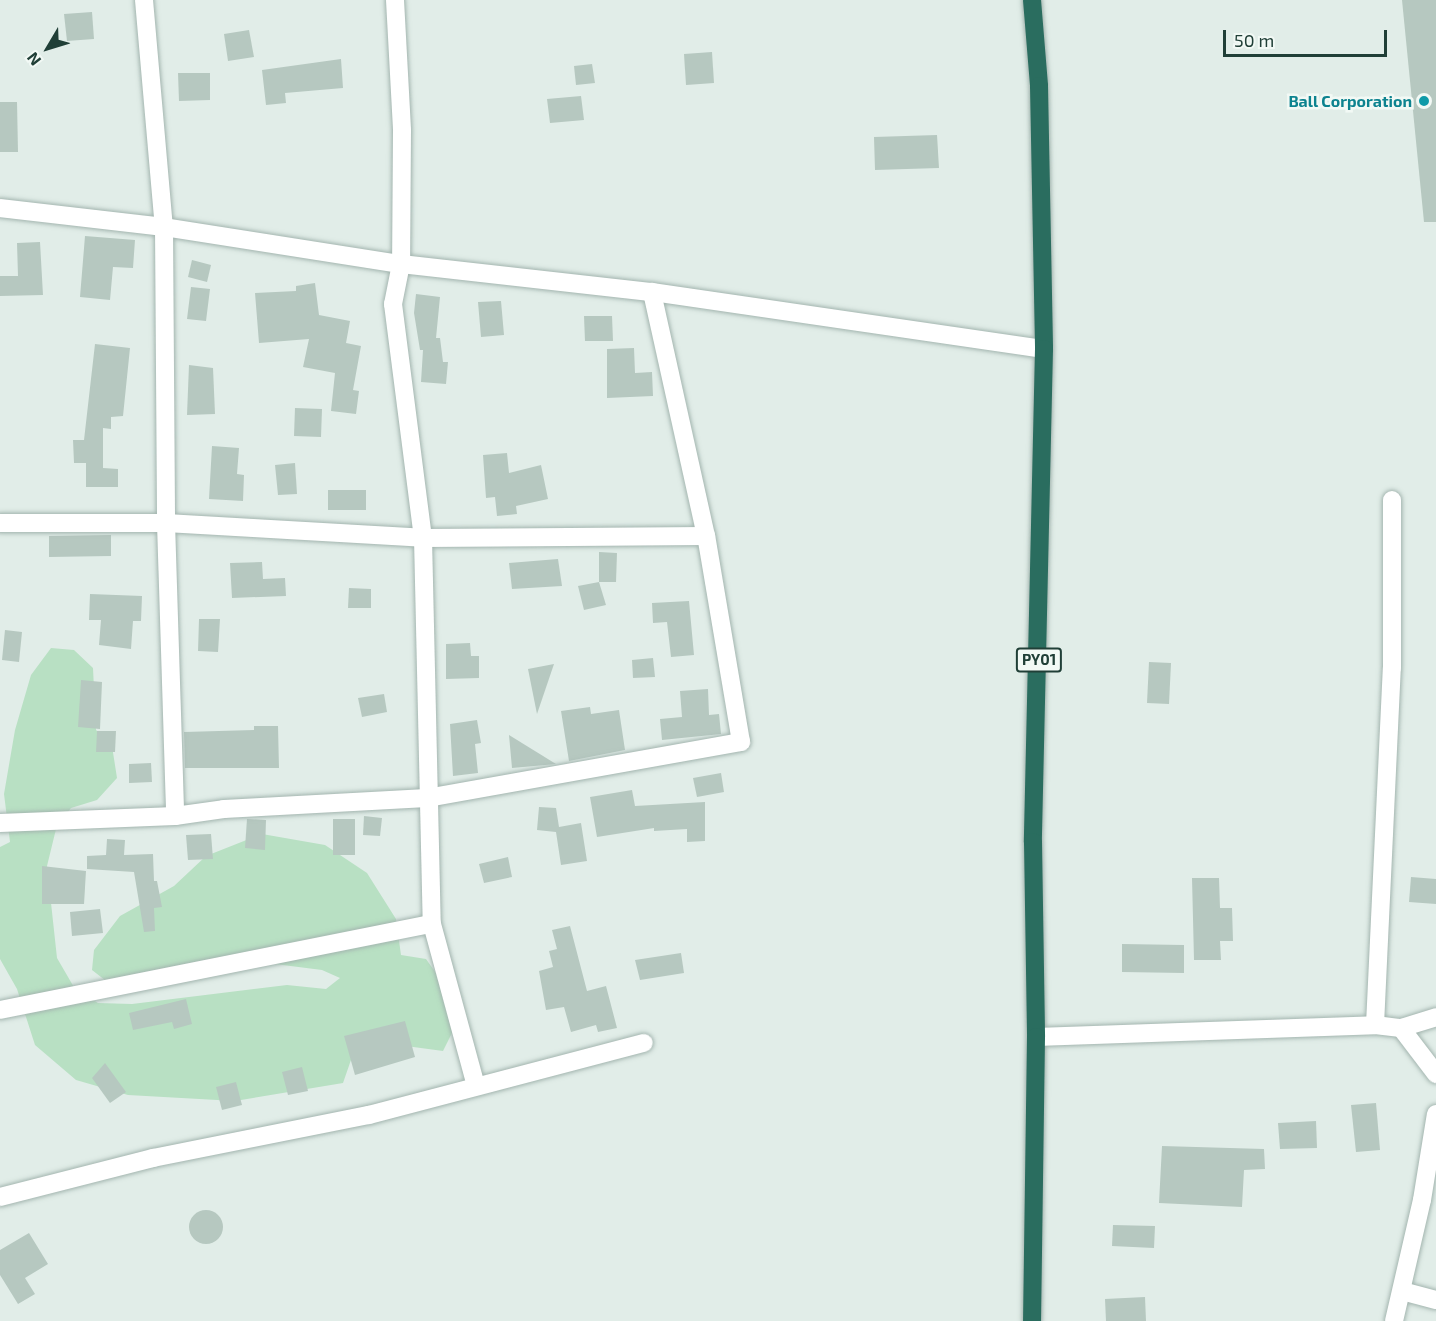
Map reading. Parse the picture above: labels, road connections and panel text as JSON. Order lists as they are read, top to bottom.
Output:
{
  "streets": {
    "highway": ["PY01"]
  },
  "places": ["Ball Corporation"],
  "scale_bar": "50 m",
  "north": "bottom left"
}
